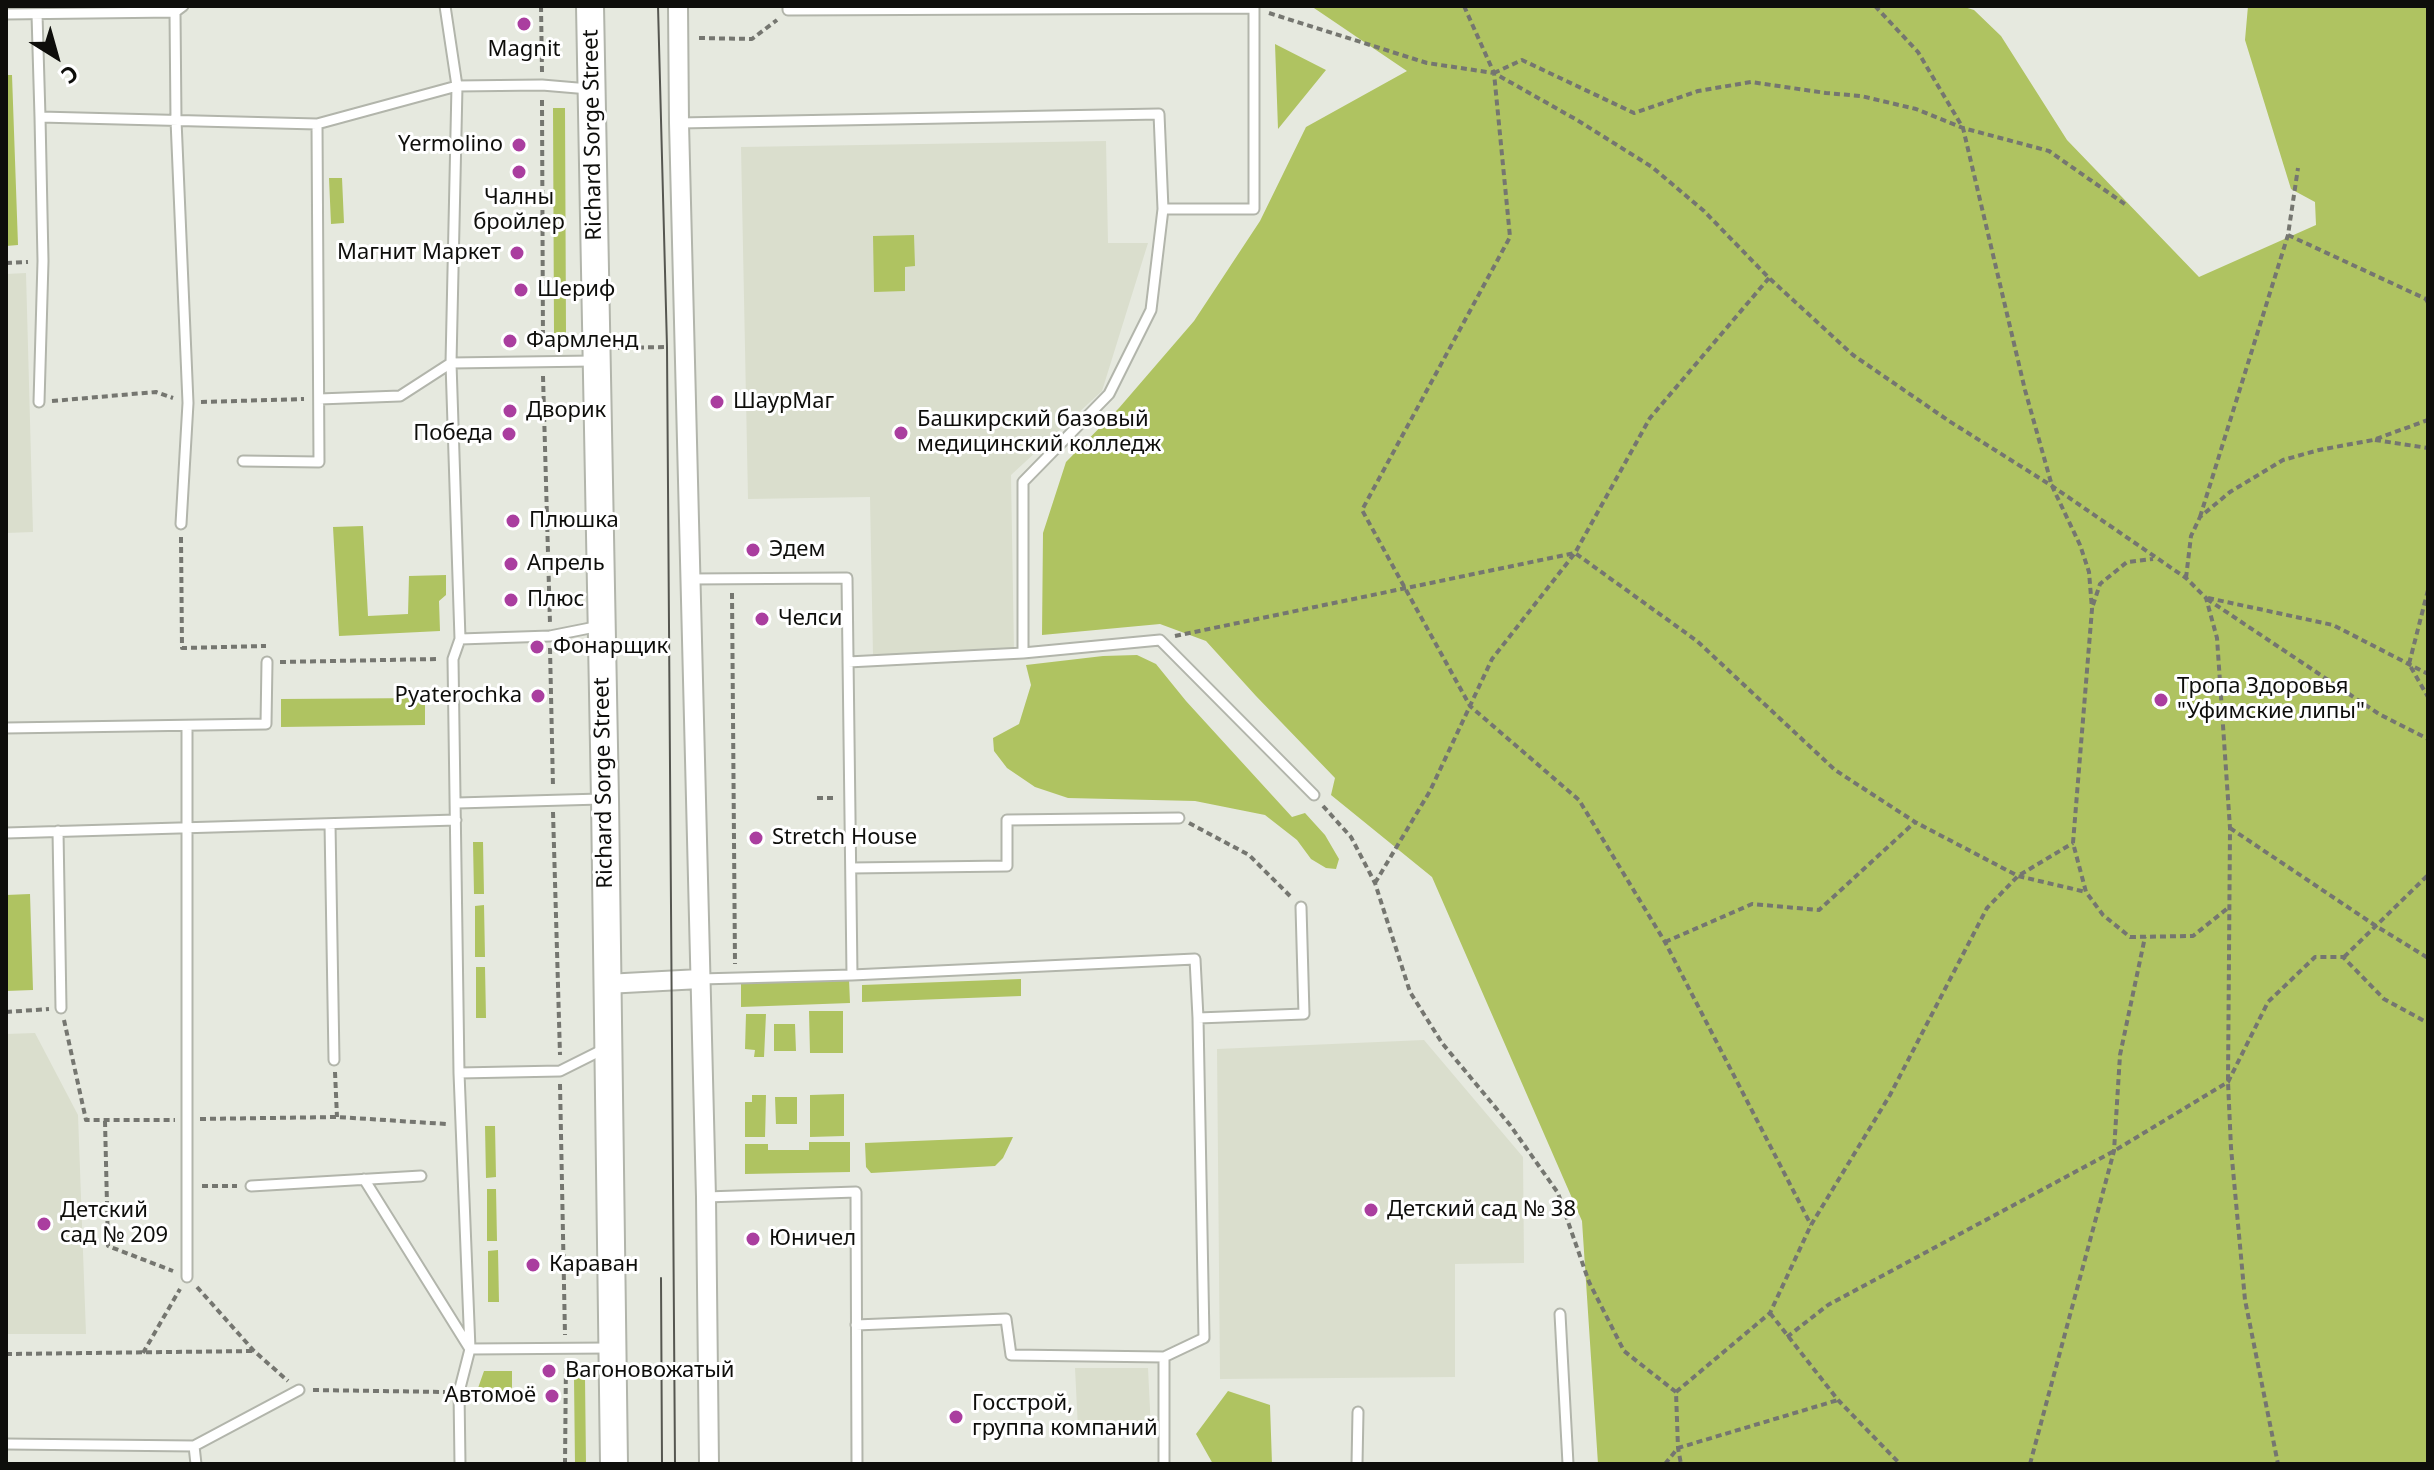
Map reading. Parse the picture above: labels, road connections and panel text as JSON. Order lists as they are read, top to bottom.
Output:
{
  "streets": {
    "main road": ["Richard Sorge Street"]
  },
  "places": [
    "Magnit",
    "Yermolino",
    "Чалны бройлер",
    "Магнит Маркет",
    "Шериф",
    "Фармленд",
    "ШаурМаг",
    "Дворик",
    "Башкирский базовый медицинский колледж",
    "Победа",
    "Плюшка",
    "Эдем",
    "Апрель",
    "Плюс",
    "Челси",
    "Фонарщик",
    "Pyaterochka",
    "Тропа Здоровья \"Уфимские липы\"",
    "Stretch House",
    "Детский сад № 38",
    "Детский сад № 209",
    "Юничел",
    "Караван",
    "Вагоновожатый",
    "Автомоё",
    "Госстрой, группа компаний"
  ],
  "north": "bottom right"
}
